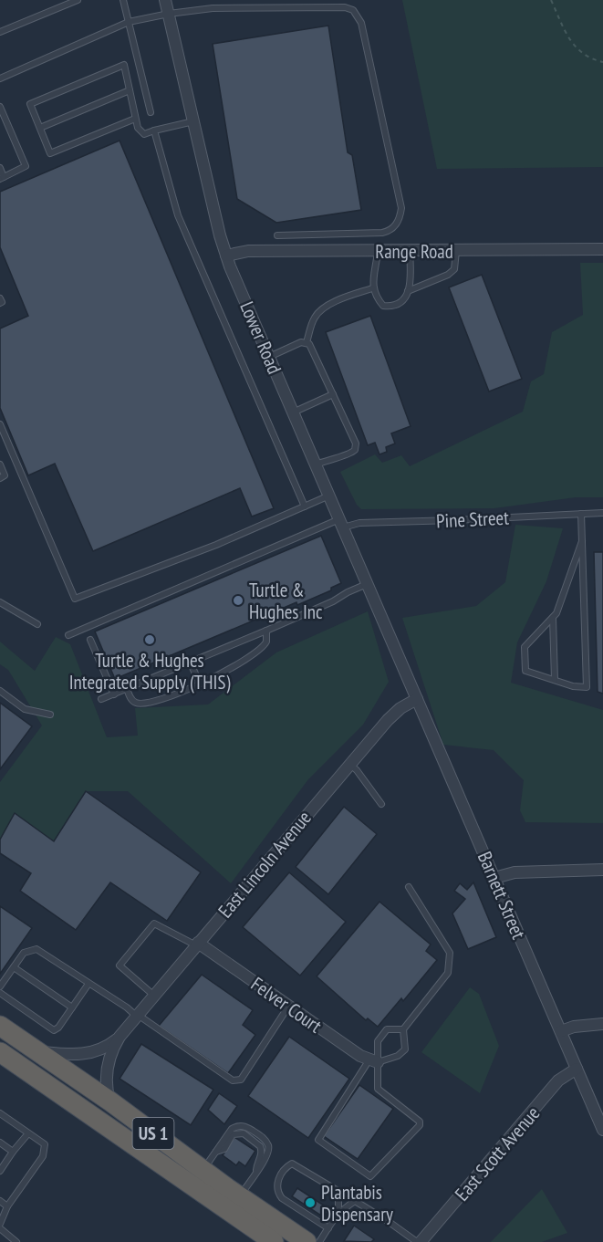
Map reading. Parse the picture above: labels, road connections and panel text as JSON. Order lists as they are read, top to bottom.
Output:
{
  "streets": {
    "highway": ["US 1"],
    "street": [
      "Range Road",
      "Lower Road",
      "East Lincoln Avenue",
      "Barnett Street",
      "Felver Court",
      "East Scott Avenue"
    ],
    "lane": ["Pine Street"]
  },
  "crossings": [
    ["Range Road", "Lower Road"],
    ["Lower Road", "Pine Street"],
    ["Lower Road", "Barnett Street"],
    ["East Lincoln Avenue", "Barnett Street"],
    ["East Lincoln Avenue", "Felver Court"],
    ["East Lincoln Avenue", "US 1"],
    ["Barnett Street", "East Scott Avenue"]
  ],
  "places": ["Turtle & Hughes Inc", "Turtle & Hughes Integrated Supply (THIS)", "Plantabis Dispensary"]
}
